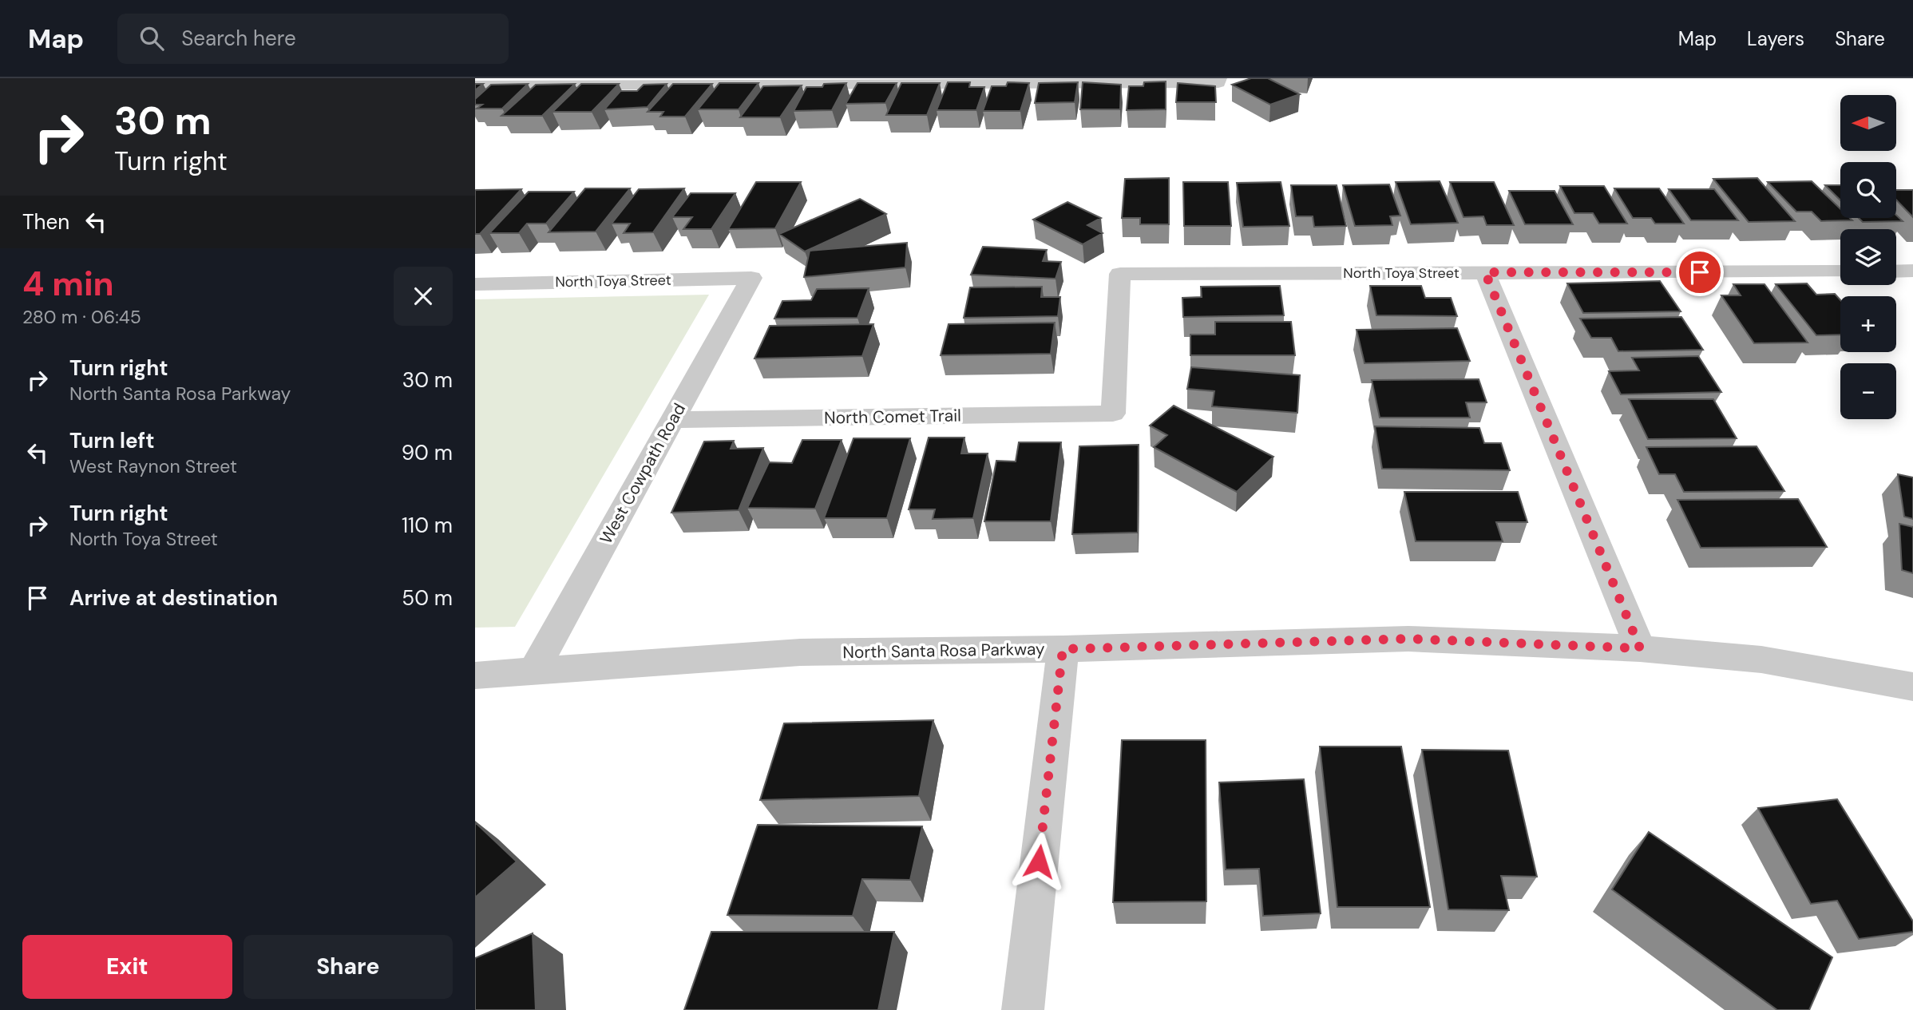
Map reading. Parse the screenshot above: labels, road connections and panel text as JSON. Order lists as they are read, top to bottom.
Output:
{
  "streets": {
    "street": [
      "North Toya Street",
      "North Comet Trail",
      "West Cowpath Road",
      "North Santa Rosa Parkway"
    ]
  },
  "crossings": [
    ["North Toya Street", "North Comet Trail"],
    ["North Toya Street", "West Cowpath Road"],
    ["North Comet Trail", "West Cowpath Road"],
    ["West Cowpath Road", "North Santa Rosa Parkway"]
  ],
  "north": "left",
  "page": {
    "header": "Map",
    "search": "Search here",
    "nav": ["Map", "Layers", "Share"],
    "turn": ["30 m", "Turn right"],
    "map_buttons": ["+", "−"],
    "then": "Then",
    "heading": ["4 min", "280 m · 06:45"],
    "list": [
      {
        "name": "Turn right",
        "note": "North Santa Rosa Parkway",
        "value": "30 m"
      },
      {
        "name": "Turn left",
        "note": "West Raynon Street",
        "value": "90 m"
      },
      {
        "name": "Turn right",
        "note": "North Toya Street",
        "value": "110 m"
      },
      {
        "name": "Arrive at destination",
        "value": "50 m"
      }
    ],
    "buttons": ["Exit", "Share"]
  }
}
